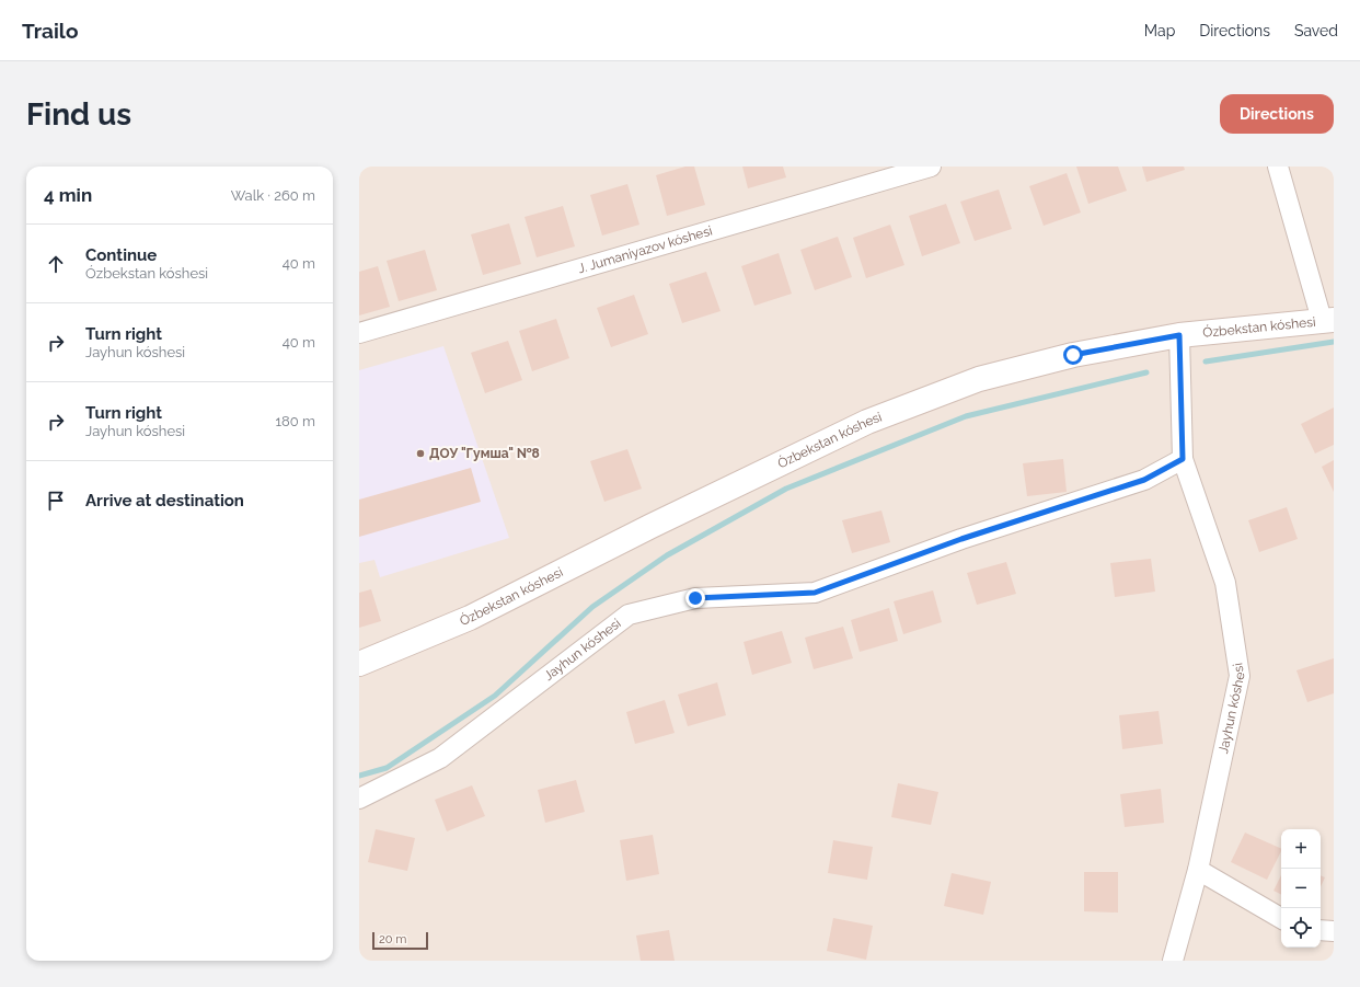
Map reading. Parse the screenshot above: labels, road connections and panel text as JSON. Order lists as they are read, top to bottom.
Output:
{
  "streets": {
    "street": ["J. Jumaniyazov kóshesi", "Ózbekstan kóshesi", "Jayhun kóshesi"]
  },
  "crossings": [
    ["Ózbekstan kóshesi", "Jayhun kóshesi"]
  ],
  "places": ["ДОУ \"Гумша\" №8"],
  "scale_bar": "20 m",
  "page": {
    "header": "Trailo",
    "nav": ["Map", "Directions", "Saved"],
    "buttons": "Directions",
    "title": "Find us",
    "heading": ["4 min", "Walk · 260 m"],
    "list": [
      ["Continue", "Ózbekstan kóshesi", "40 m"],
      ["Turn right", "Jayhun kóshesi", "40 m"],
      ["Turn right", "Jayhun kóshesi", "180 m"],
      "Arrive at destination"
    ],
    "map_buttons": ["+", "−"],
    "scale": "20 m"
  }
}
